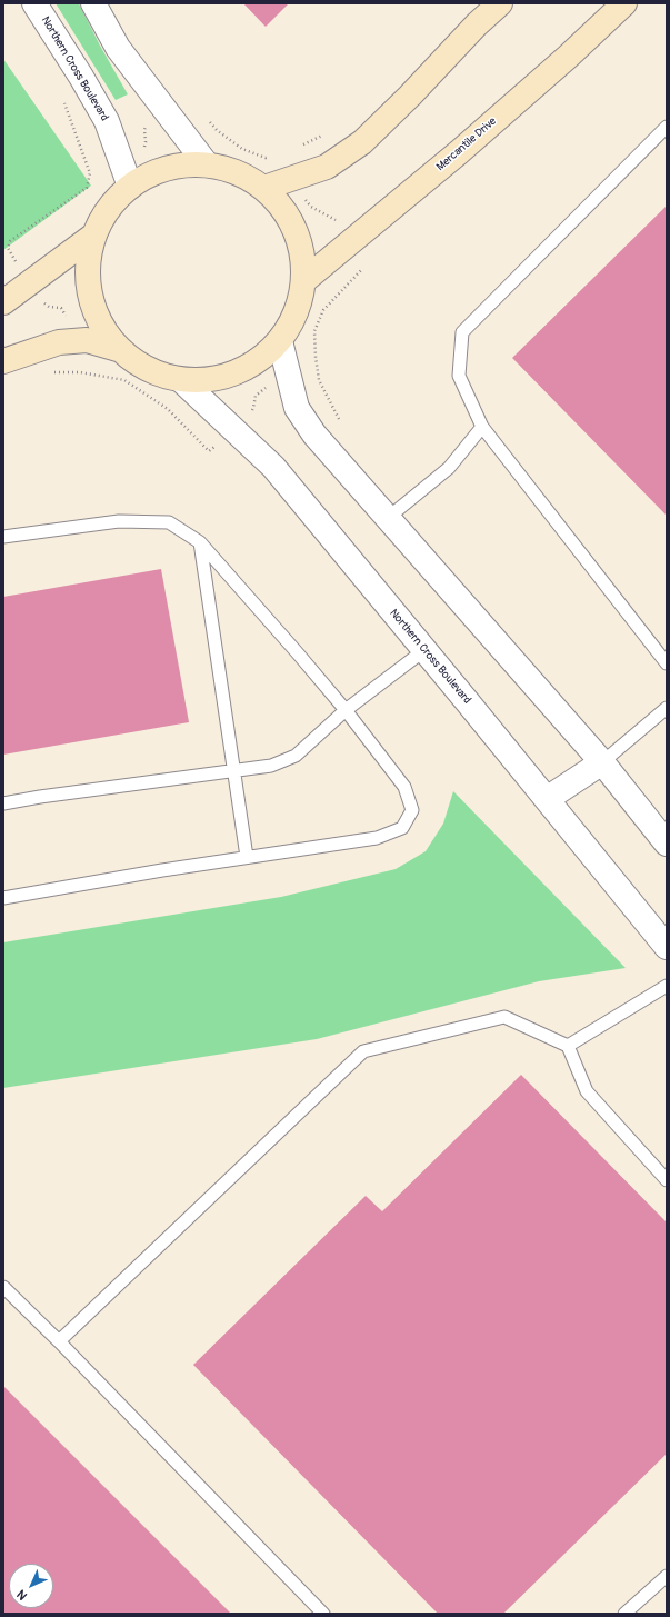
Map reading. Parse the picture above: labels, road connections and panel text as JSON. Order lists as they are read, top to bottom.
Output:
{
  "streets": {
    "main road": ["Mercantile Drive"],
    "street": ["Northern Cross Boulevard"]
  },
  "north": "bottom left"
}
